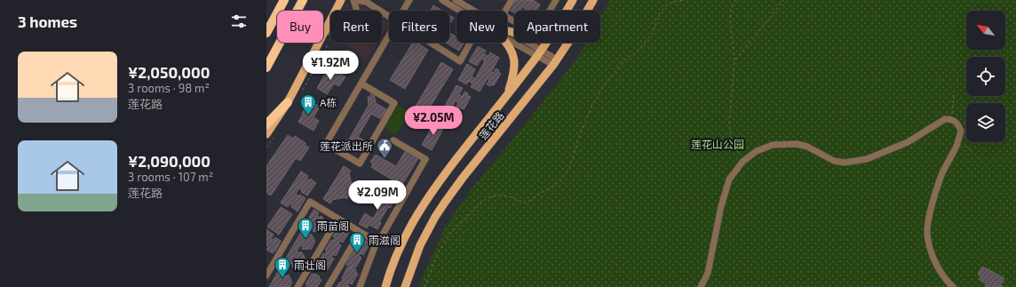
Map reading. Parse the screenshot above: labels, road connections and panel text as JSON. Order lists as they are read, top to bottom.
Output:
{
  "streets": {
    "main road": ["莲花路"]
  },
  "parks": ["莲花山公园"],
  "places": {
    "building": [
      "A栋",
      "雨苗阁",
      "雨滋阁",
      "雨壮阁"
    ],
    "public building": ["莲花派出所"]
  },
  "north": "top left",
  "page": {
    "heading": "3 homes",
    "chip": [
      "Buy",
      "Rent",
      "Filters",
      "New",
      "Apartment"
    ],
    "list": [
      {
        "name": "¥2,050,000",
        "note": "3 rooms · 98 m² · 莲花路"
      },
      {
        "name": "¥2,090,000",
        "note": "3 rooms · 107 m² · 莲花路"
      }
    ],
    "price": ["¥1.92M", "¥2.05M", "¥2.09M"]
  }
}
